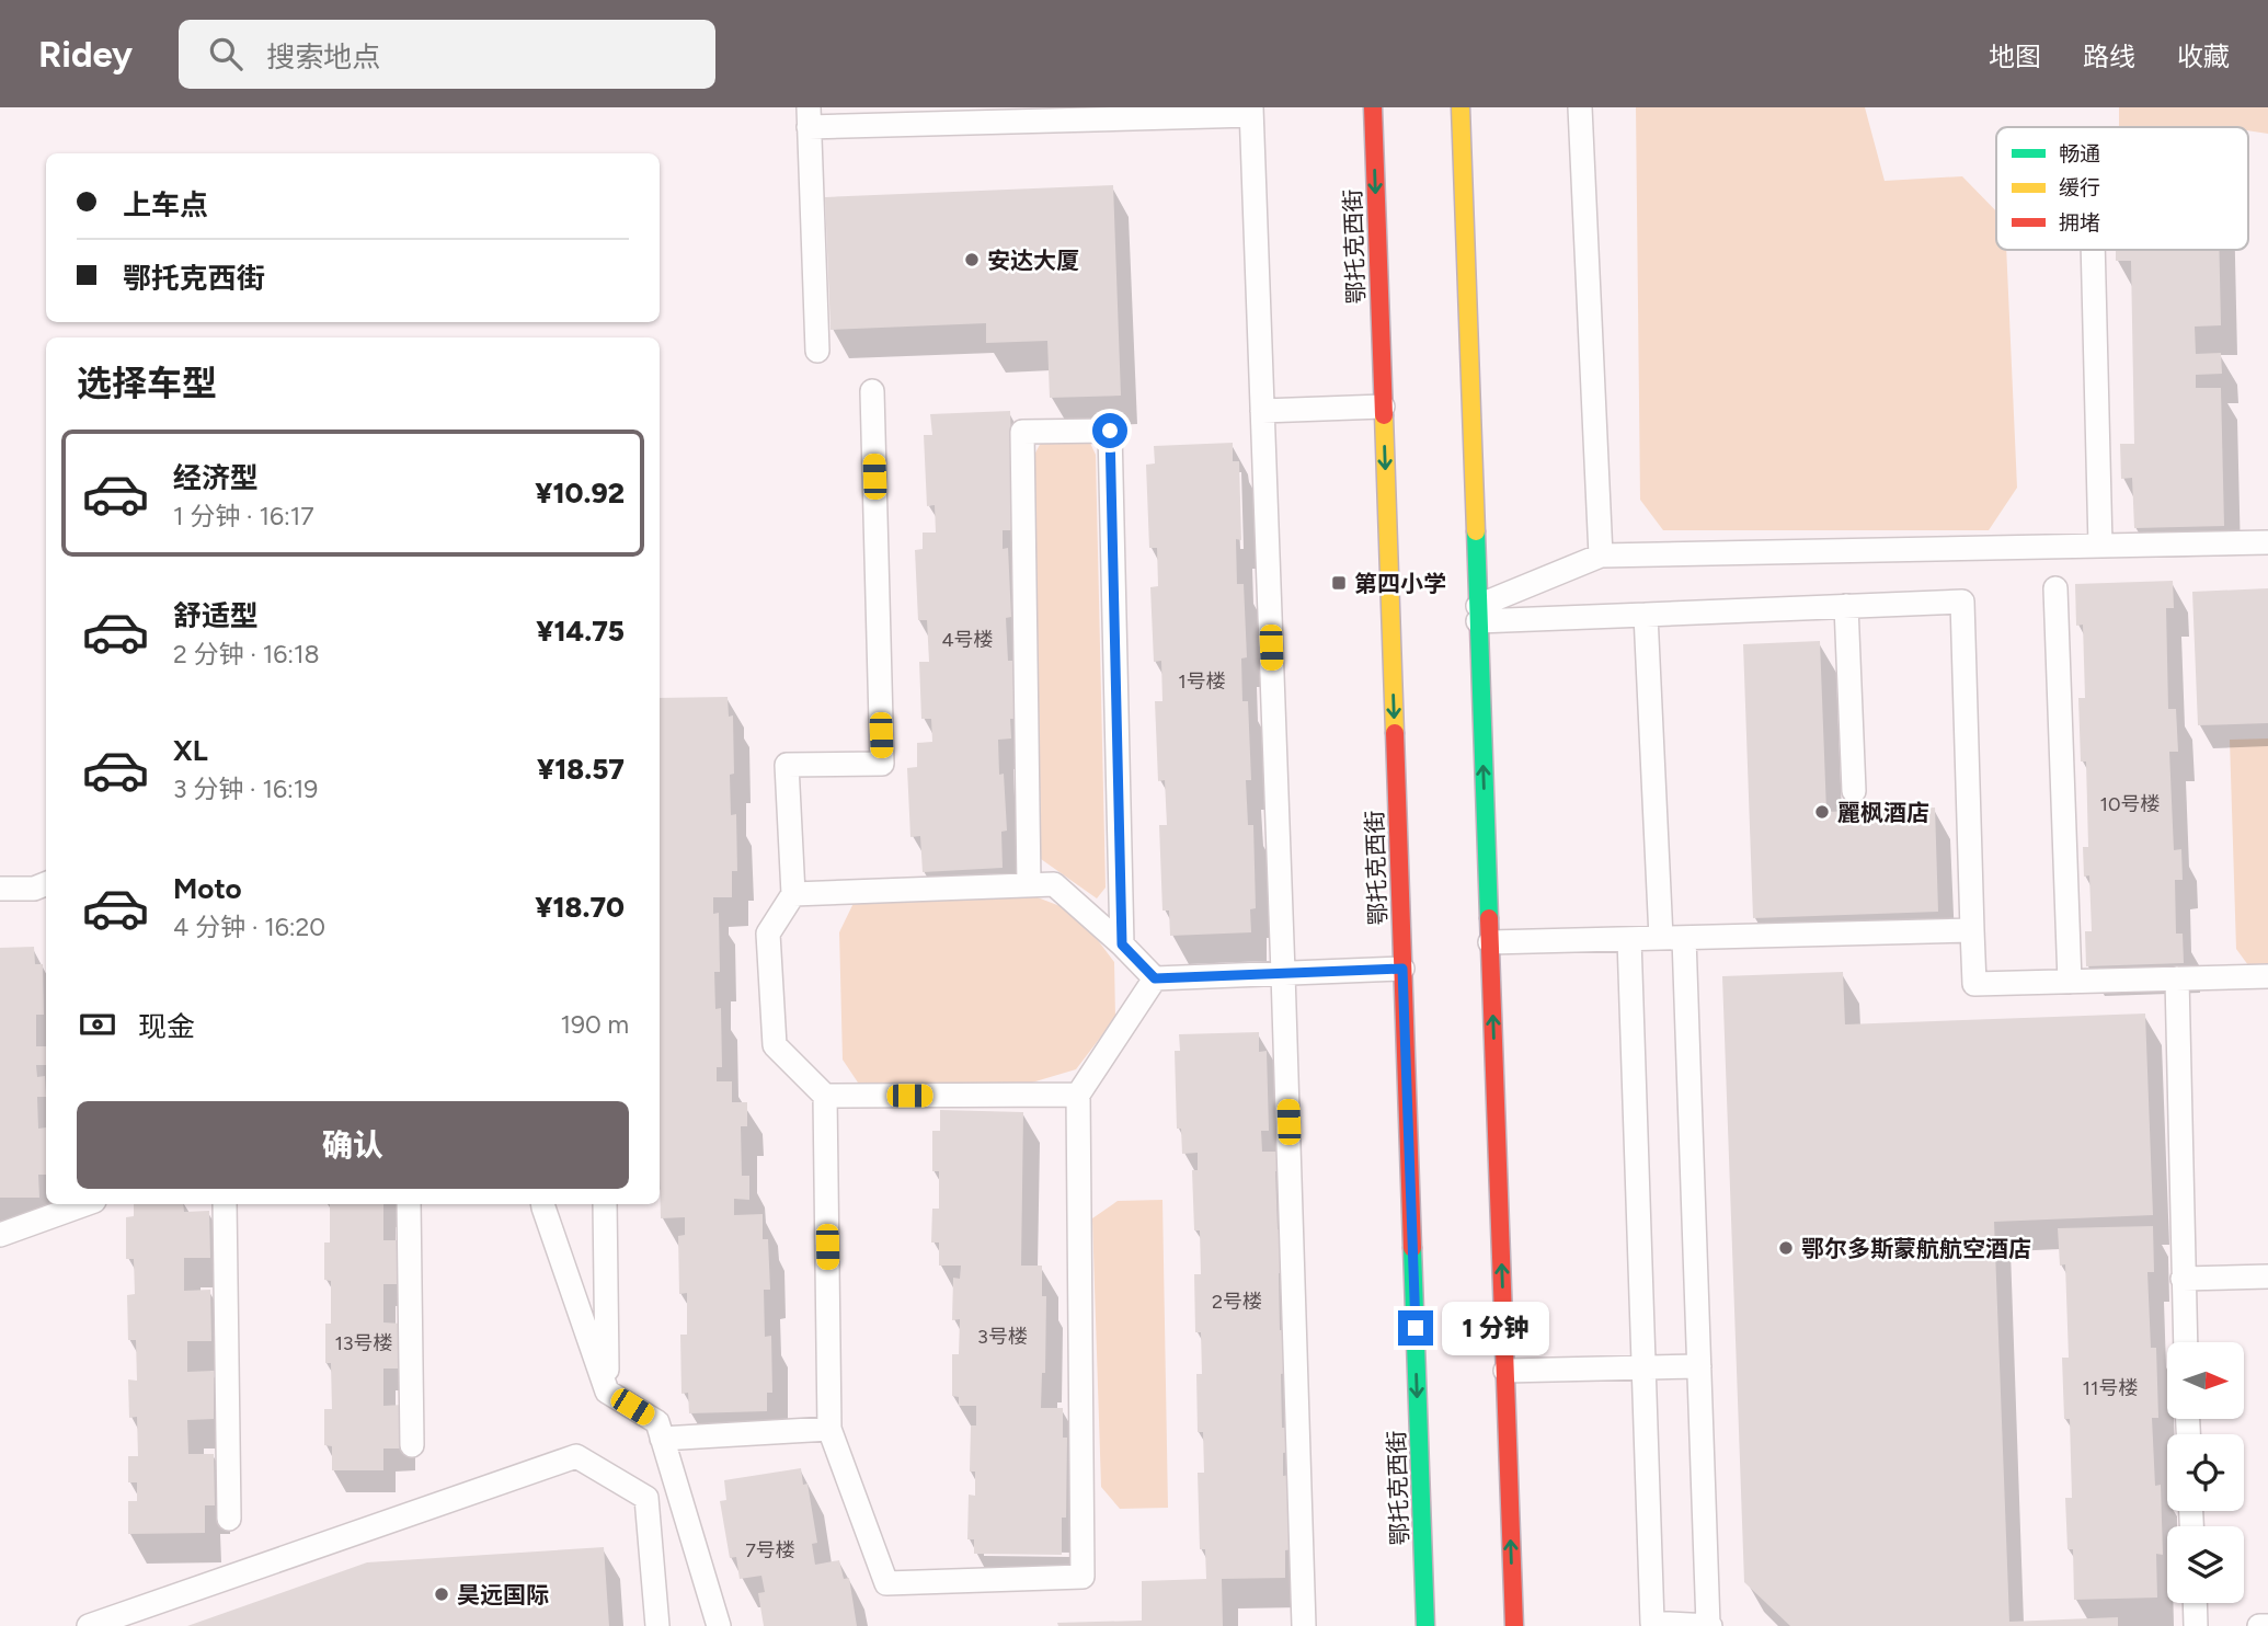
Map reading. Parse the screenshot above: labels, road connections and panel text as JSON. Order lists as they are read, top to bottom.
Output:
{
  "streets": {
    "main road": ["鄂托克西街"]
  },
  "places": {
    "other": [
      "安达大厦",
      "麗枫酒店",
      "鄂尔多斯蒙航航空酒店",
      "昊远国际"
    ],
    "transit": ["第四小学"]
  },
  "house_numbers": [
    "4号楼",
    "1号楼",
    "10号楼",
    "2号楼",
    "3号楼",
    "13号楼",
    "11号楼",
    "7号楼"
  ],
  "legend": ["畅通", "缓行", "拥堵"],
  "north": "right",
  "page": {
    "header": "Ridey",
    "search": "搜索地点",
    "nav": ["地图", "路线", "收藏"],
    "banner": ["上车点", "鄂托克西街"],
    "heading": "选择车型",
    "list": [
      {
        "name": "经济型",
        "note": "1 分钟 · 16:17",
        "value": "¥10.92"
      },
      {
        "name": "舒适型",
        "note": "2 分钟 · 16:18",
        "value": "¥14.75"
      },
      {
        "name": "XL",
        "note": "3 分钟 · 16:19",
        "value": "¥18.57"
      },
      {
        "name": "Moto",
        "note": "4 分钟 · 16:20",
        "value": "¥18.70"
      }
    ],
    "pay": ["现金", "190 m"],
    "buttons": "确认",
    "bubble": "1 分钟"
  }
}
